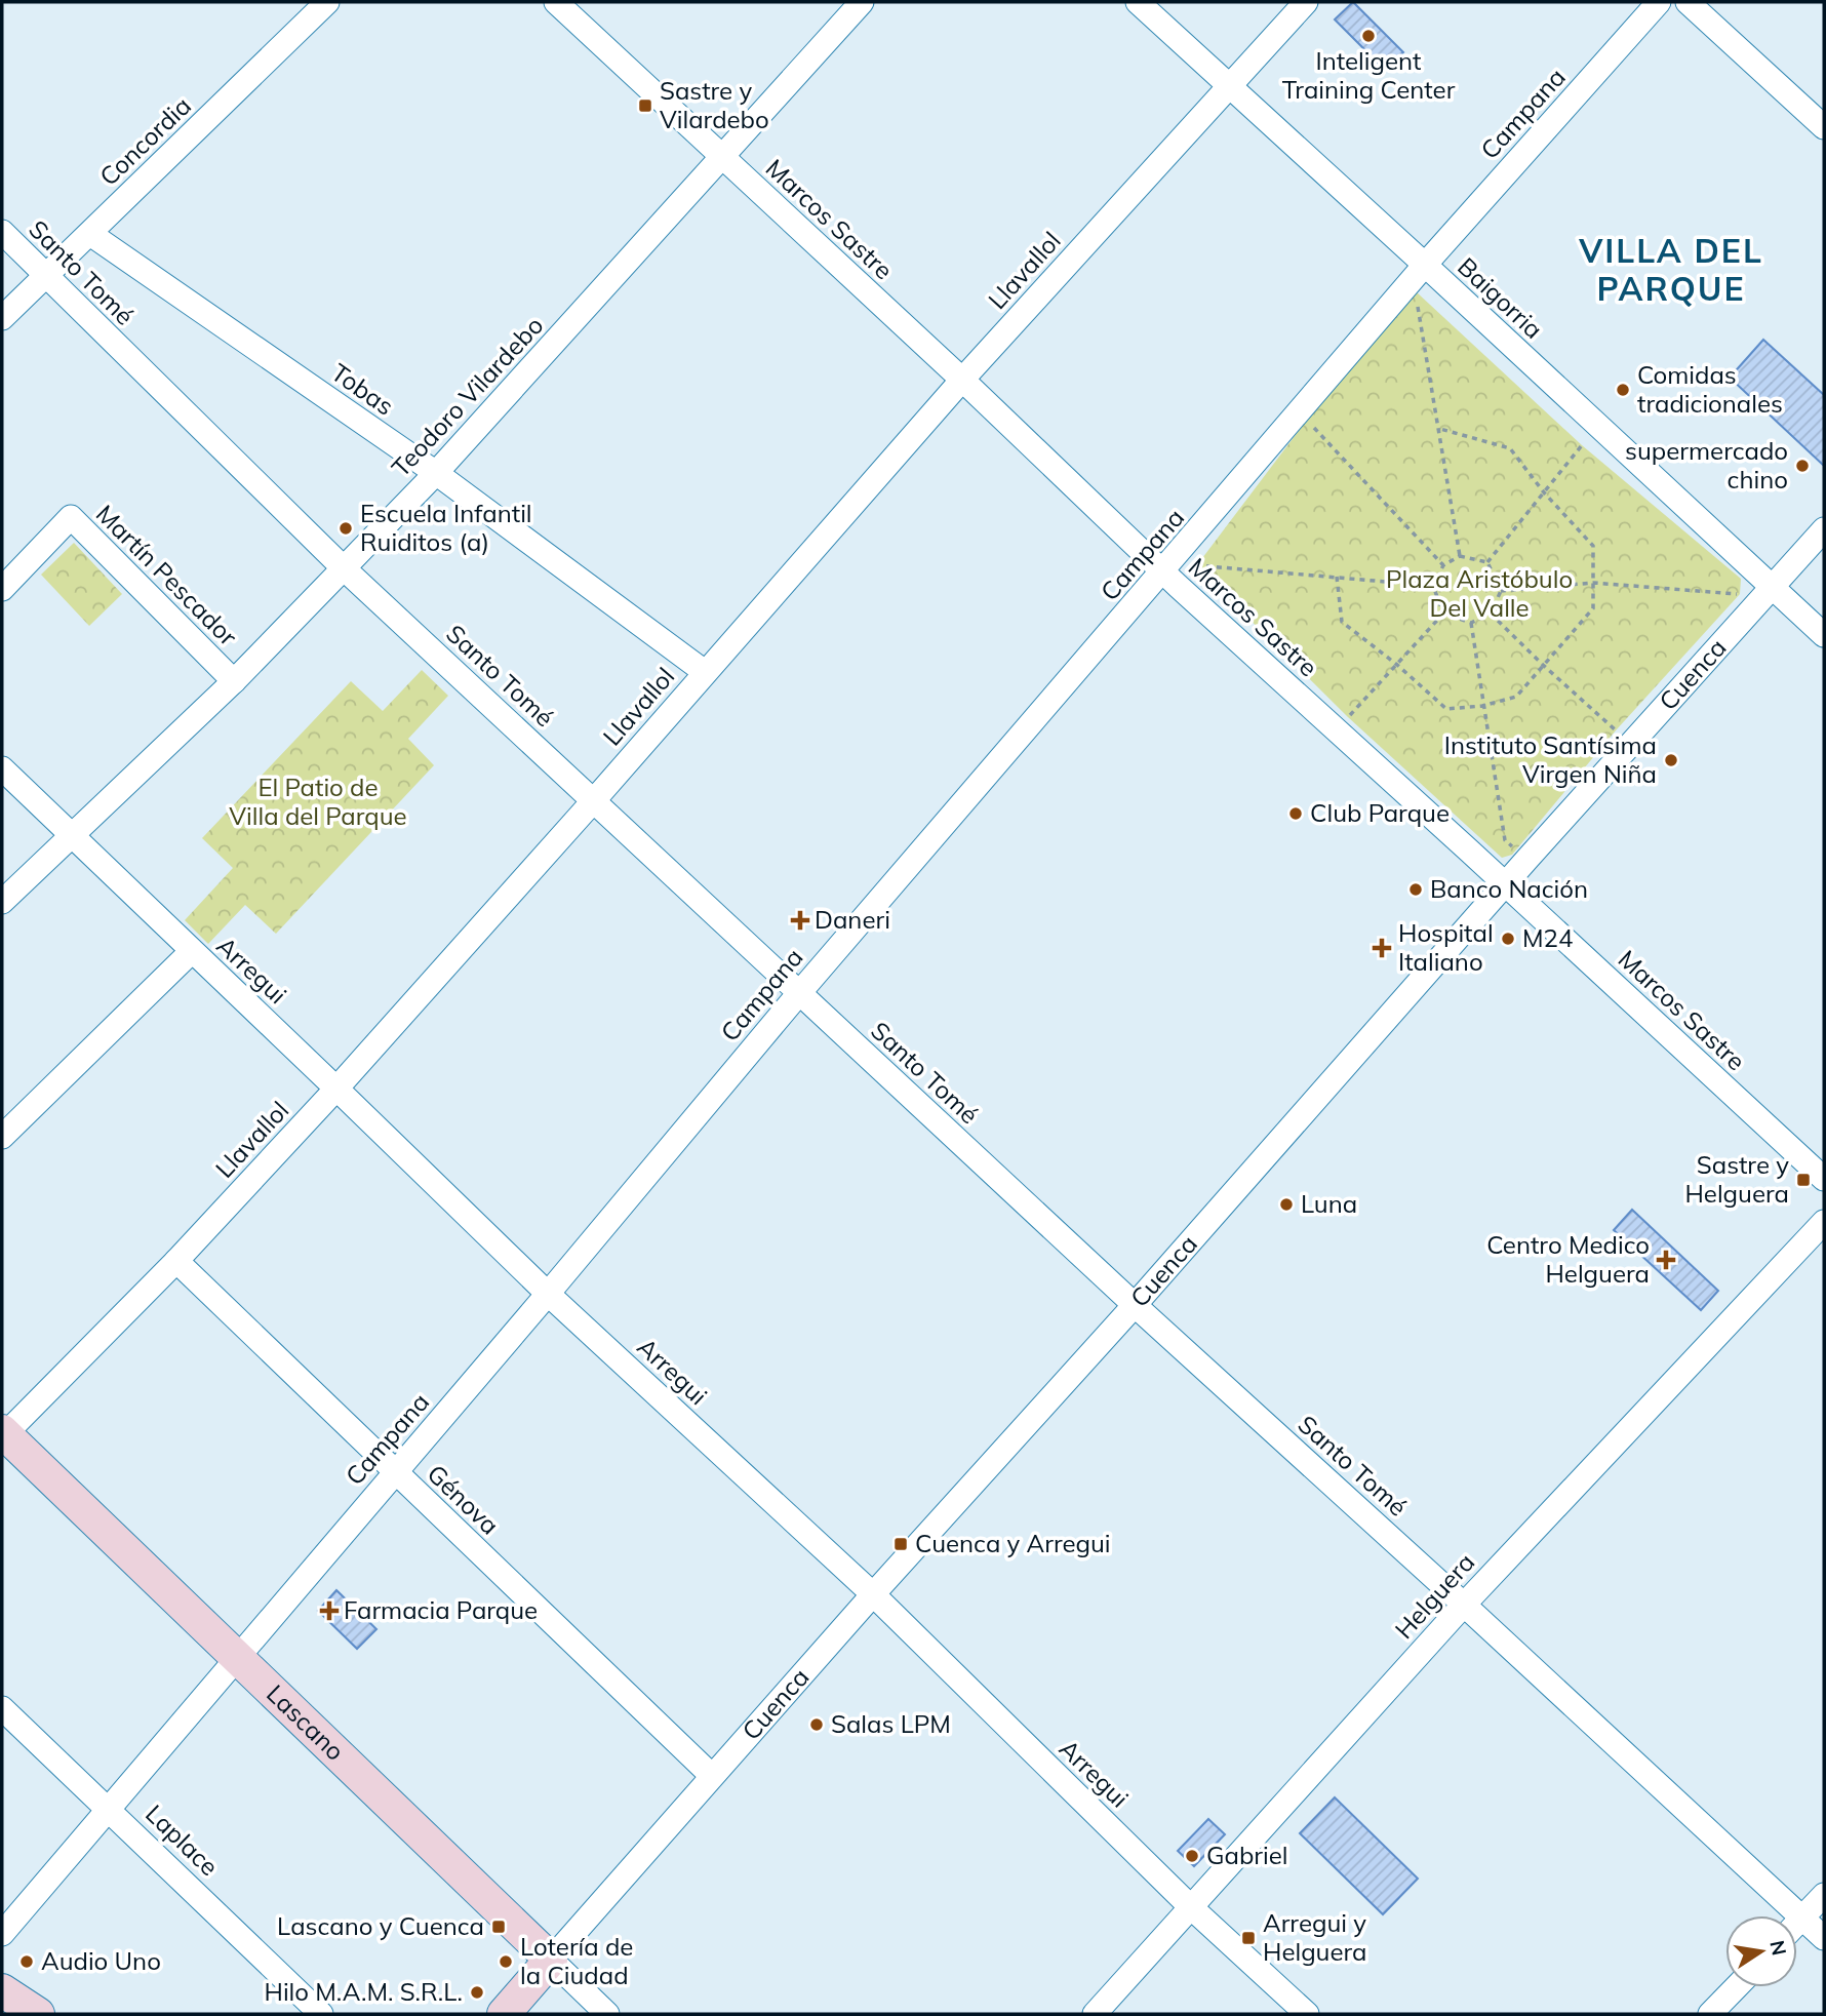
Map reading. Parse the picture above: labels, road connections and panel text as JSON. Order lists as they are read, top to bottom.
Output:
{
  "streets": {
    "street": [
      "Campana",
      "Concordia",
      "Marcos Sastre",
      "Llavallol",
      "Santo Tomé",
      "Baigorria",
      "Tobas",
      "Teodoro Vilardebo",
      "Martín Pescador",
      "Cuenca",
      "Arregui",
      "Génova",
      "Helguera",
      "Lascano",
      "Laplace"
    ]
  },
  "crossings": [
    ["Campana", "Marcos Sastre"],
    ["Campana", "Santo Tomé"],
    ["Campana", "Baigorria"],
    ["Campana", "Arregui"],
    ["Campana", "Génova"],
    ["Campana", "Lascano"],
    ["Campana", "Laplace"],
    ["Concordia", "Santo Tomé"],
    ["Concordia", "Tobas"],
    ["Marcos Sastre", "Llavallol"],
    ["Marcos Sastre", "Teodoro Vilardebo"],
    ["Marcos Sastre", "Cuenca"],
    ["Llavallol", "Santo Tomé"],
    ["Llavallol", "Baigorria"],
    ["Llavallol", "Tobas"],
    ["Llavallol", "Arregui"],
    ["Llavallol", "Génova"],
    ["Llavallol", "Lascano"],
    ["Santo Tomé", "Teodoro Vilardebo"],
    ["Santo Tomé", "Cuenca"],
    ["Santo Tomé", "Helguera"],
    ["Baigorria", "Cuenca"],
    ["Tobas", "Teodoro Vilardebo"],
    ["Teodoro Vilardebo", "Martín Pescador"],
    ["Teodoro Vilardebo", "Arregui"],
    ["Cuenca", "Arregui"],
    ["Cuenca", "Génova"],
    ["Cuenca", "Lascano"],
    ["Arregui", "Helguera"]
  ],
  "districts": ["VILLA DEL PARQUE"],
  "parks": ["Plaza Aristóbulo Del Valle", "El Patio de Villa del Parque"],
  "places": {
    "other": [
      "Inteligent Training Center",
      "Comidas tradicionales",
      "supermercado chino",
      "Escuela Infantil Ruiditos (a)",
      "Instituto Santísima Virgen Niña",
      "Club Parque",
      "Banco Nación",
      "M24",
      "Luna",
      "Salas LPM",
      "Gabriel",
      "Audio Uno",
      "Lotería de la Ciudad",
      "Hilo M.A.M. S.R.L."
    ],
    "transit": [
      "Sastre y Vilardebo",
      "Sastre y Helguera",
      "Cuenca y Arregui",
      "Lascano y Cuenca",
      "Arregui y Helguera"
    ],
    "health": [
      "Daneri",
      "Hospital Italiano",
      "Centro Medico Helguera",
      "Farmacia Parque"
    ]
  },
  "north": "right"
}
